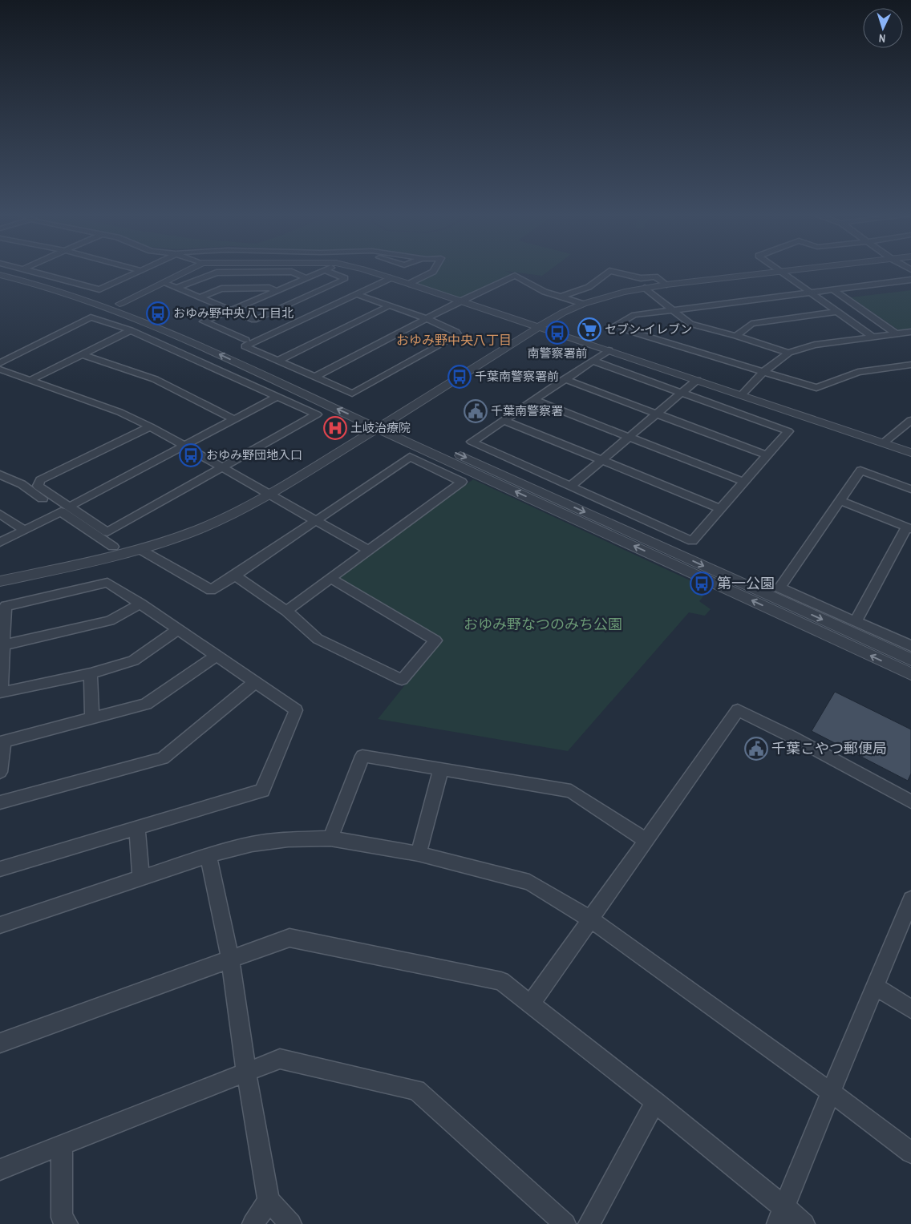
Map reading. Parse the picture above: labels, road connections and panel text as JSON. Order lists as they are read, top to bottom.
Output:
{
  "districts": ["おゆみ野中央八丁目"],
  "parks": ["おゆみ野なつのみち公園"],
  "places": {
    "bus stop": [
      "おゆみ野中央八丁目北",
      "南警察署前",
      "千葉南警察署前",
      "おゆみ野団地入口",
      "第一公園"
    ],
    "supermarket": ["セブン-イレブン"],
    "public building": ["千葉南警察署", "千葉こやつ郵便局"],
    "hospital": ["土岐治療院"]
  },
  "north": "bottom"
}
